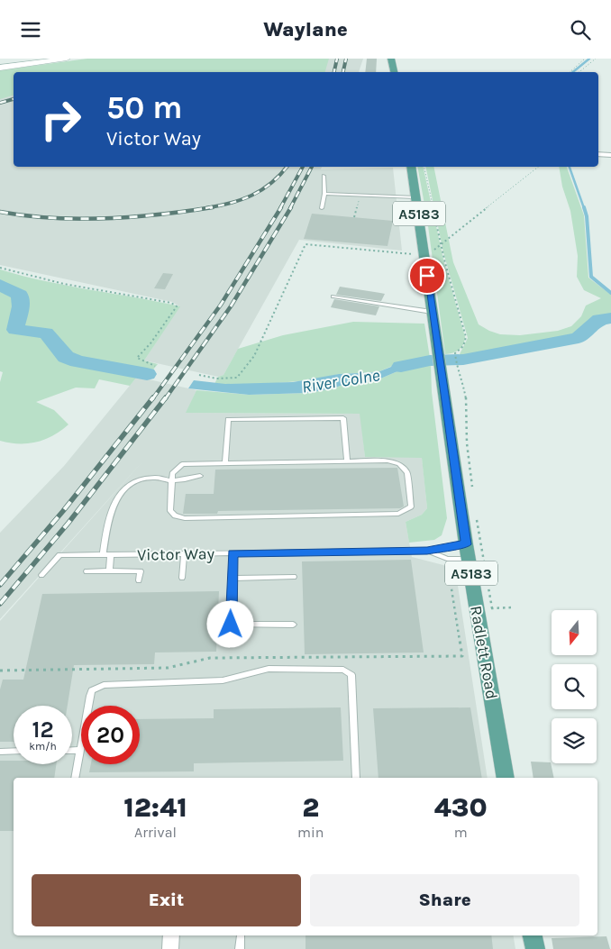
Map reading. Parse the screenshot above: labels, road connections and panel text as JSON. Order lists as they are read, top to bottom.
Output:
{
  "streets": {
    "main road": ["A5183", "Radlett Road"],
    "lane": ["Victor Way"]
  },
  "crossings": [
    ["A5183", "Radlett Road"],
    ["Victor Way", "Radlett Road"]
  ],
  "water": ["River Colne"],
  "north": "bottom",
  "page": {
    "header": "Waylane",
    "turn": ["50 m", "Victor Way"],
    "speed": "12 km/h",
    "limit": "20",
    "eta": [
      "12:41",
      "Arrival",
      "2",
      "min",
      "430",
      "m"
    ],
    "buttons": ["Exit", "Share"]
  }
}
